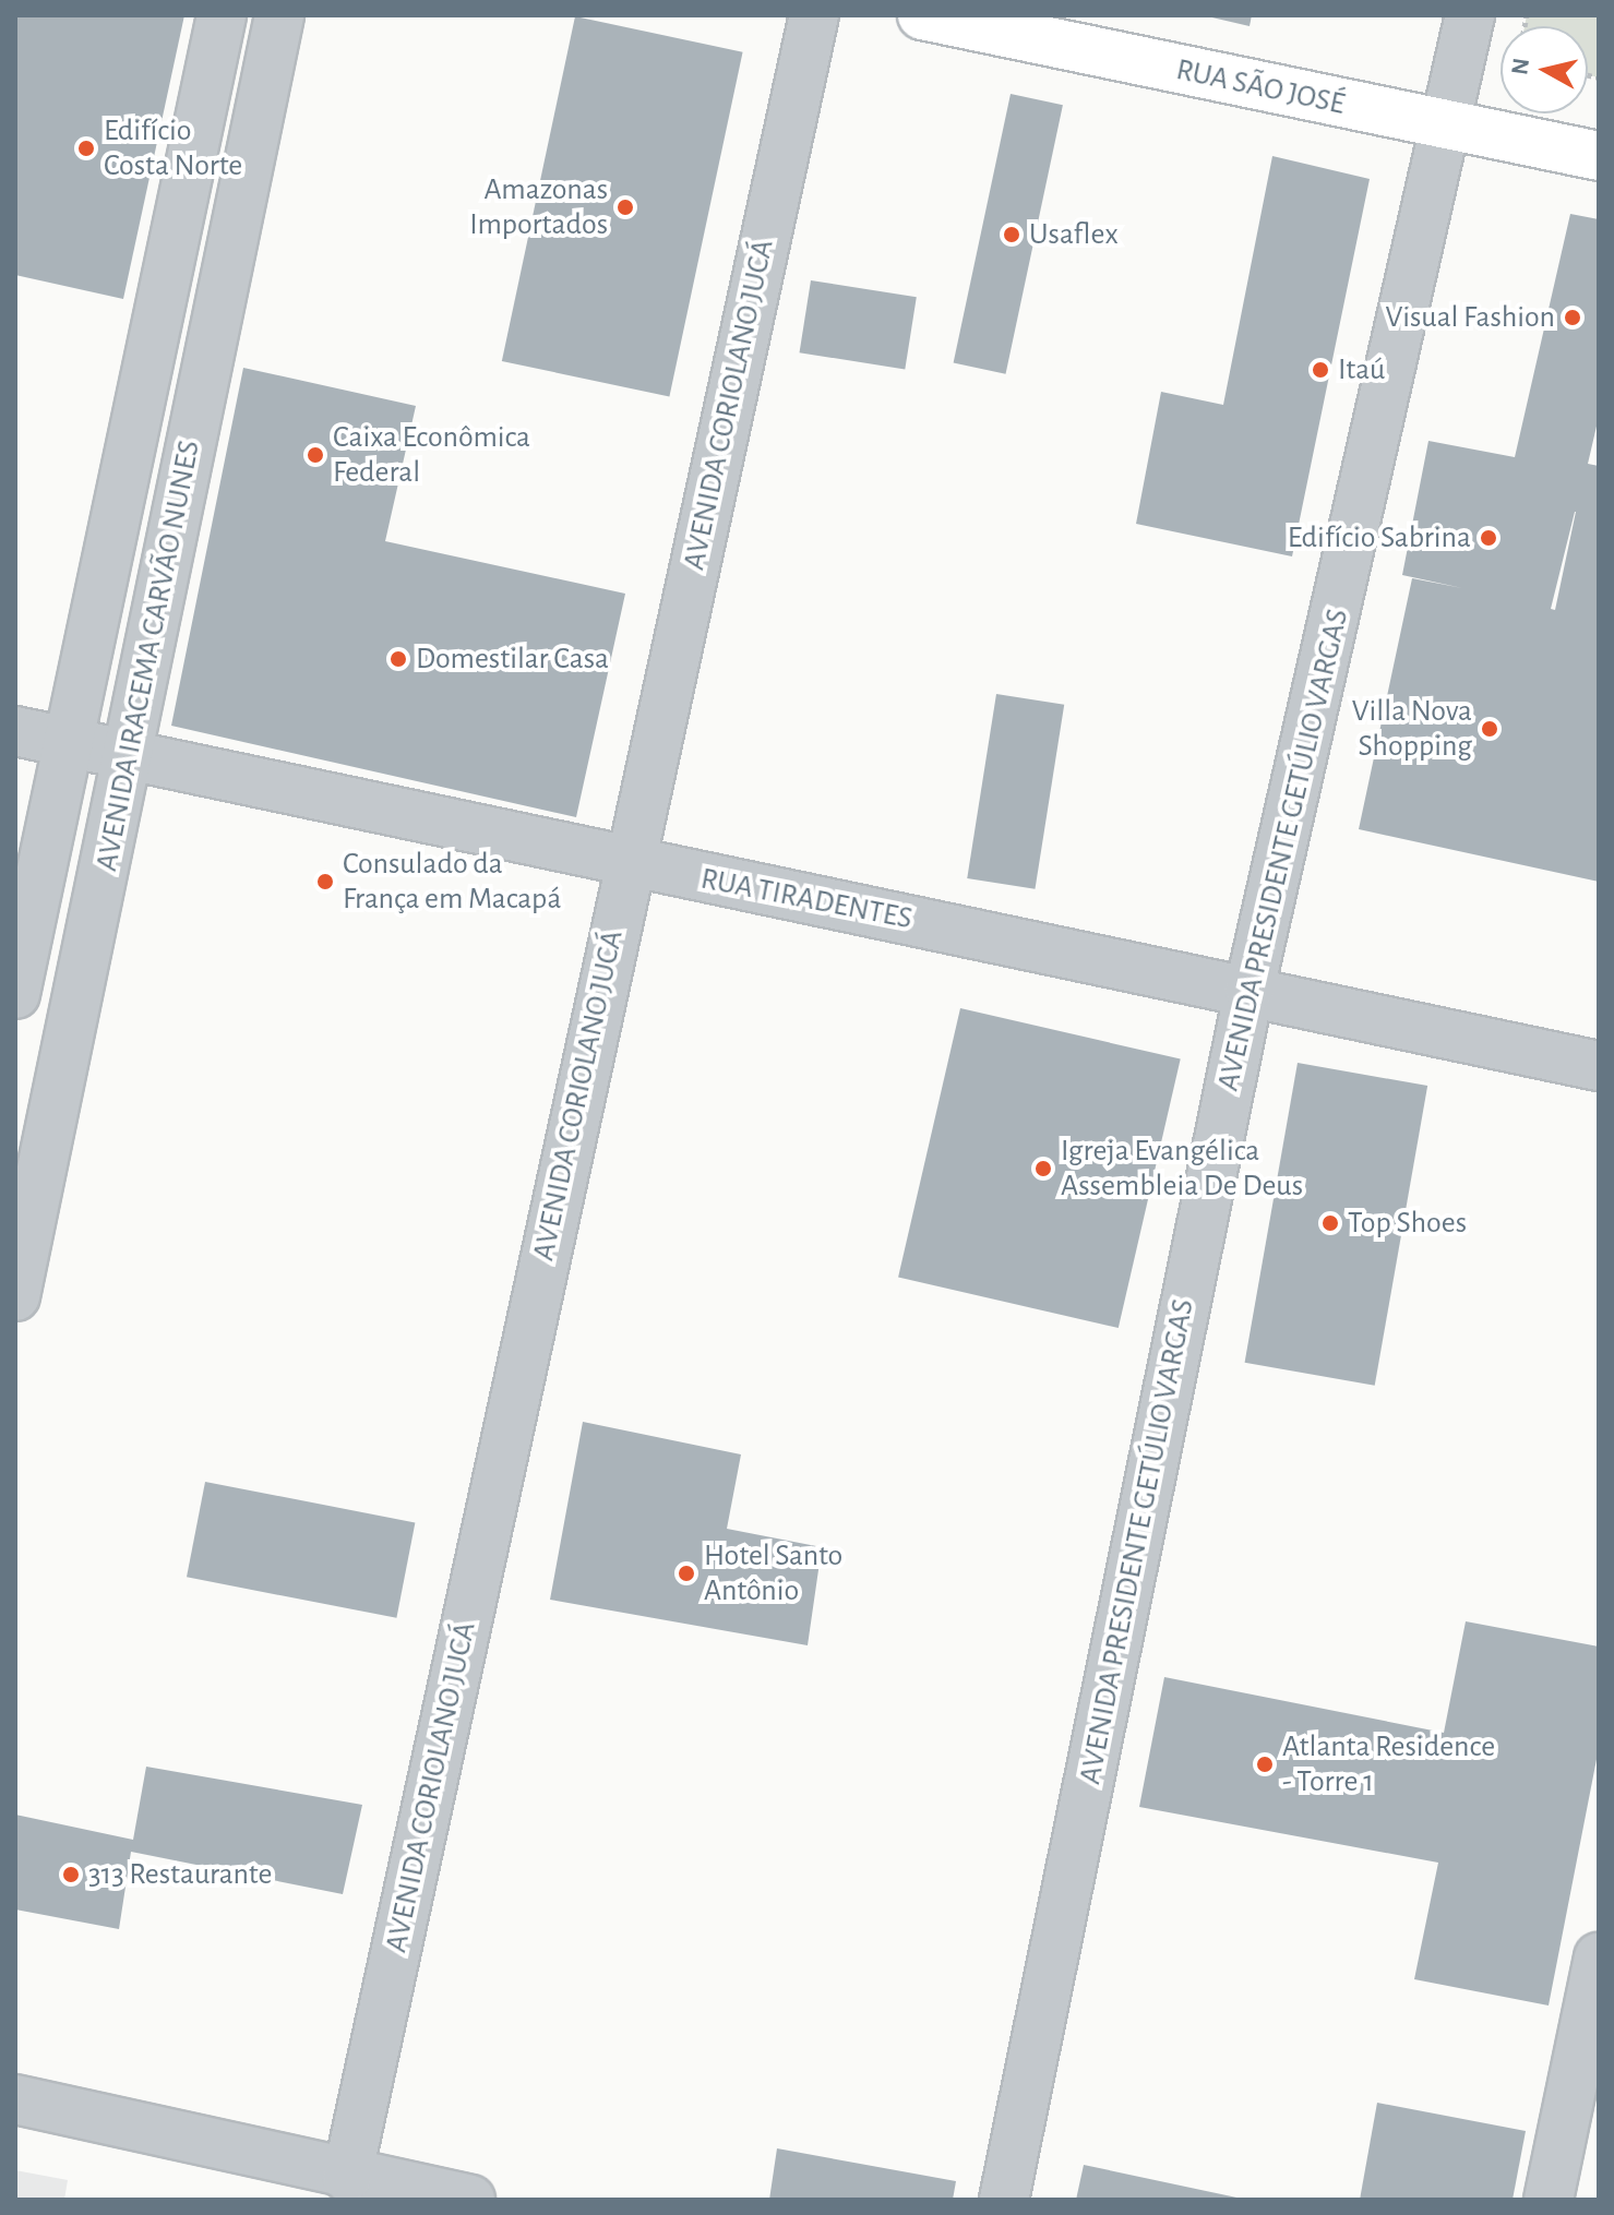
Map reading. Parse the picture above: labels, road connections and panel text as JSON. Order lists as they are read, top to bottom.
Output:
{
  "streets": {
    "main road": ["RUA SÃO JOSÉ"],
    "street": [
      "AVENIDA CORIOLANO JUCÁ",
      "AVENIDA IRACEMA CARVÃO NUNES",
      "AVENIDA PRESIDENTE GETÚLIO VARGAS",
      "RUA TIRADENTES"
    ]
  },
  "crossings": [
    ["RUA SÃO JOSÉ", "AVENIDA PRESIDENTE GETÚLIO VARGAS"],
    ["AVENIDA CORIOLANO JUCÁ", "RUA TIRADENTES"],
    ["AVENIDA IRACEMA CARVÃO NUNES", "RUA TIRADENTES"],
    ["AVENIDA PRESIDENTE GETÚLIO VARGAS", "RUA TIRADENTES"]
  ],
  "places": [
    "Edifício Costa Norte",
    "Amazonas Importados",
    "Usaflex",
    "Visual Fashion",
    "Itaú",
    "Caixa Econômica Federal",
    "Edifício Sabrina",
    "Domestilar Casa",
    "Villa Nova Shopping",
    "Consulado da França em Macapá",
    "Igreja Evangélica Assembleia De Deus",
    "Top Shoes",
    "Hotel Santo Antônio",
    "Atlanta Residence - Torre 1",
    "313 Restaurante"
  ],
  "north": "left"
}
